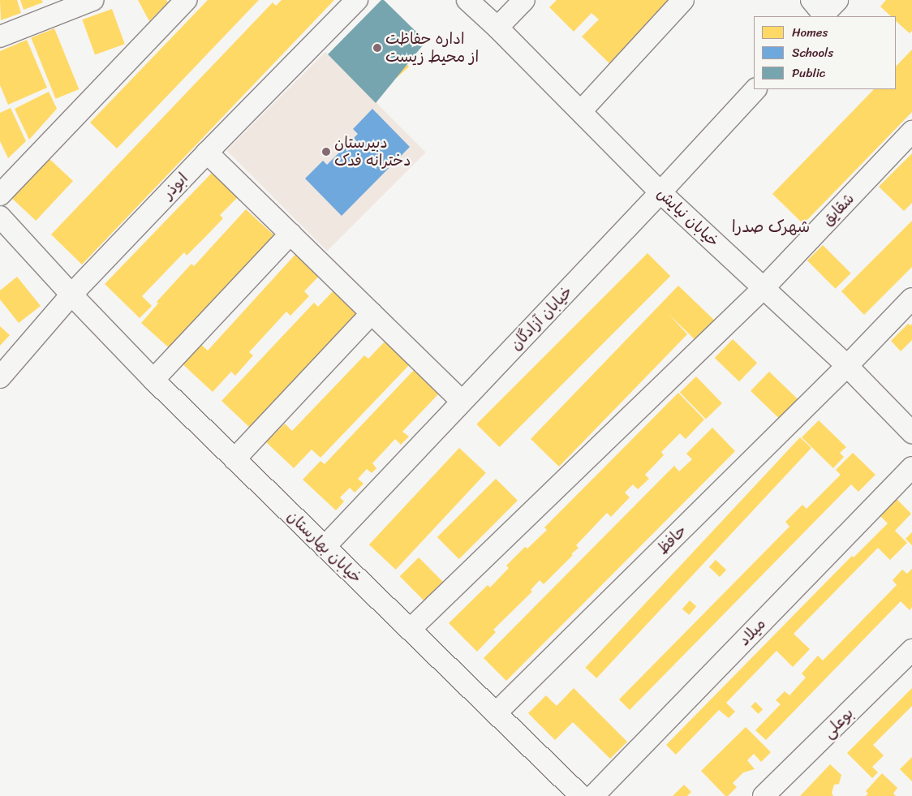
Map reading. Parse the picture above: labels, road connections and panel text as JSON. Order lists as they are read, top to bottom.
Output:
{
  "streets": {
    "street": [
      "ابوذر",
      "شقایق",
      "خیابان نیایش",
      "خیابان آزادگان",
      "حافظ",
      "خیابان بهارستان",
      "میلاد",
      "بوعلی"
    ]
  },
  "crossings": [
    ["ابوذر", "خیابان بهارستان"],
    ["شقایق", "خیابان نیایش"],
    ["شقایق", "خیابان بهارستان"],
    ["خیابان نیایش", "خیابان آزادگان"],
    ["خیابان نیایش", "حافظ"],
    ["خیابان آزادگان", "خیابان بهارستان"],
    ["حافظ", "خیابان بهارستان"]
  ],
  "districts": ["شهرک صدرا"],
  "places": ["اداره حفاظت از محیط زیست", "دبیرستان دخترانه فدک"],
  "legend": ["Homes", "Schools", "Public"]
}
